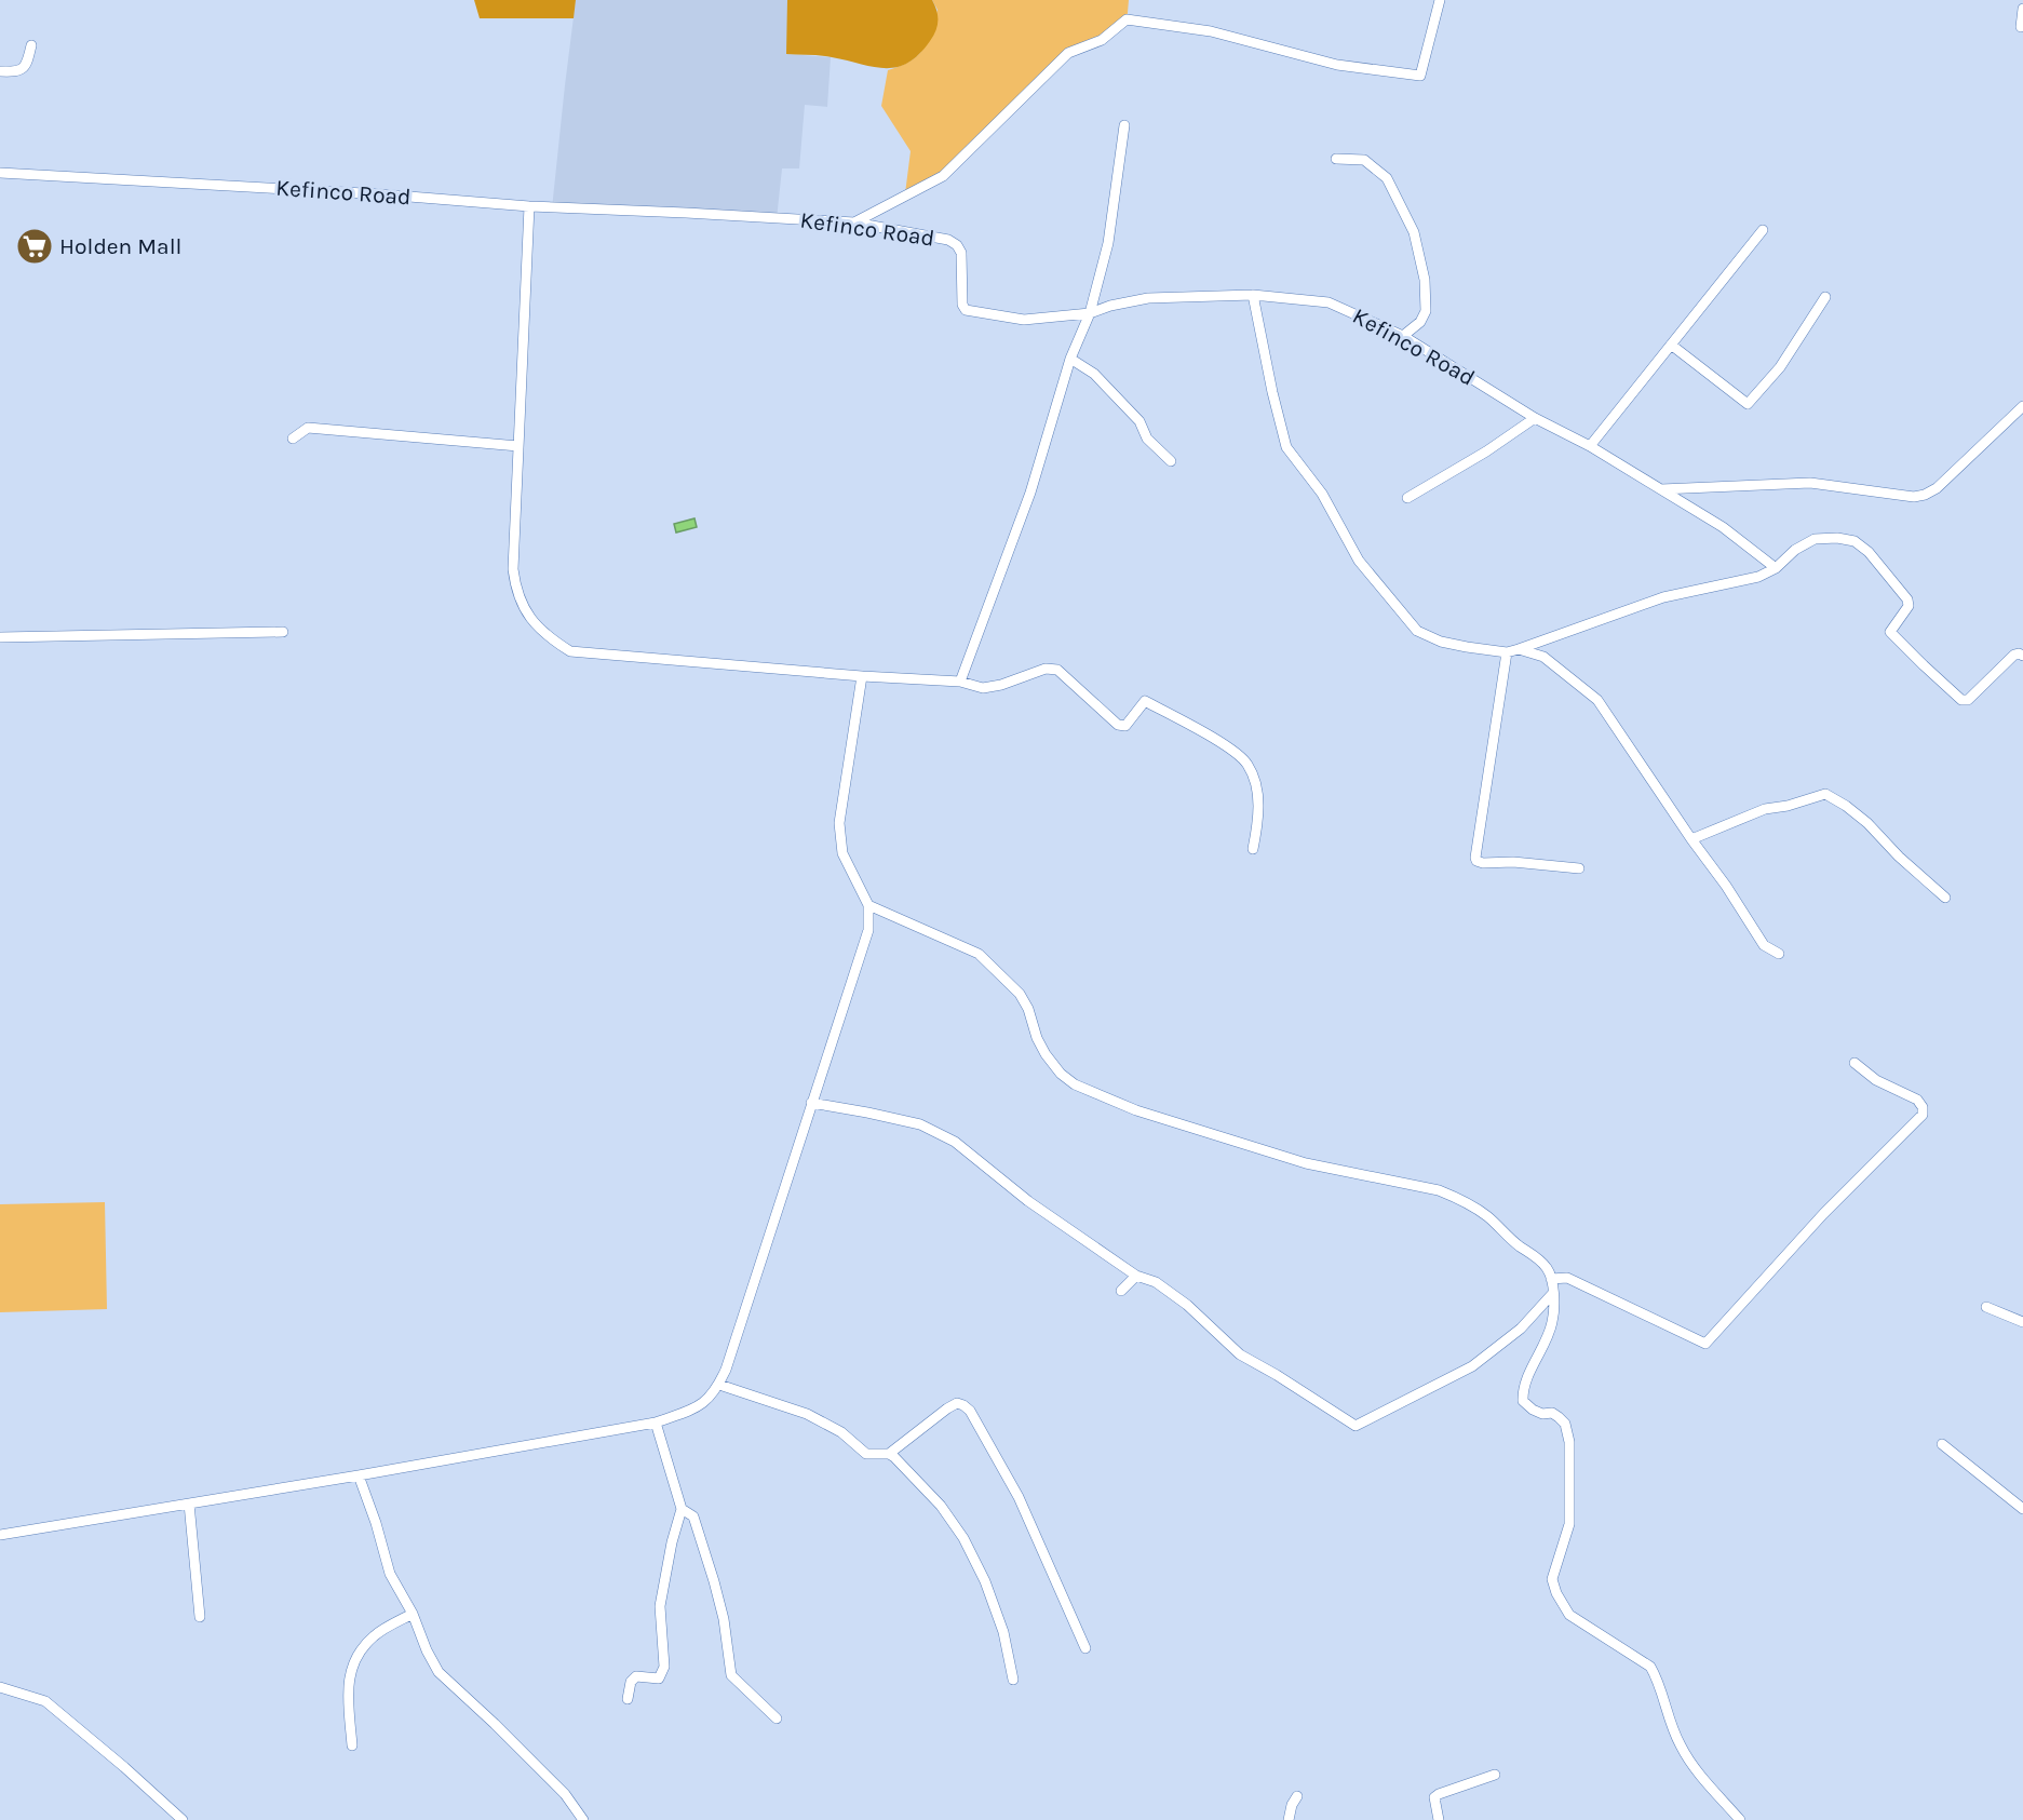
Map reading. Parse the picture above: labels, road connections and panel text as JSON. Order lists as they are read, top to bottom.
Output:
{
  "streets": {
    "street": ["Kefinco Road"]
  },
  "places": {
    "supermarket": ["Holden Mall"]
  }
}
